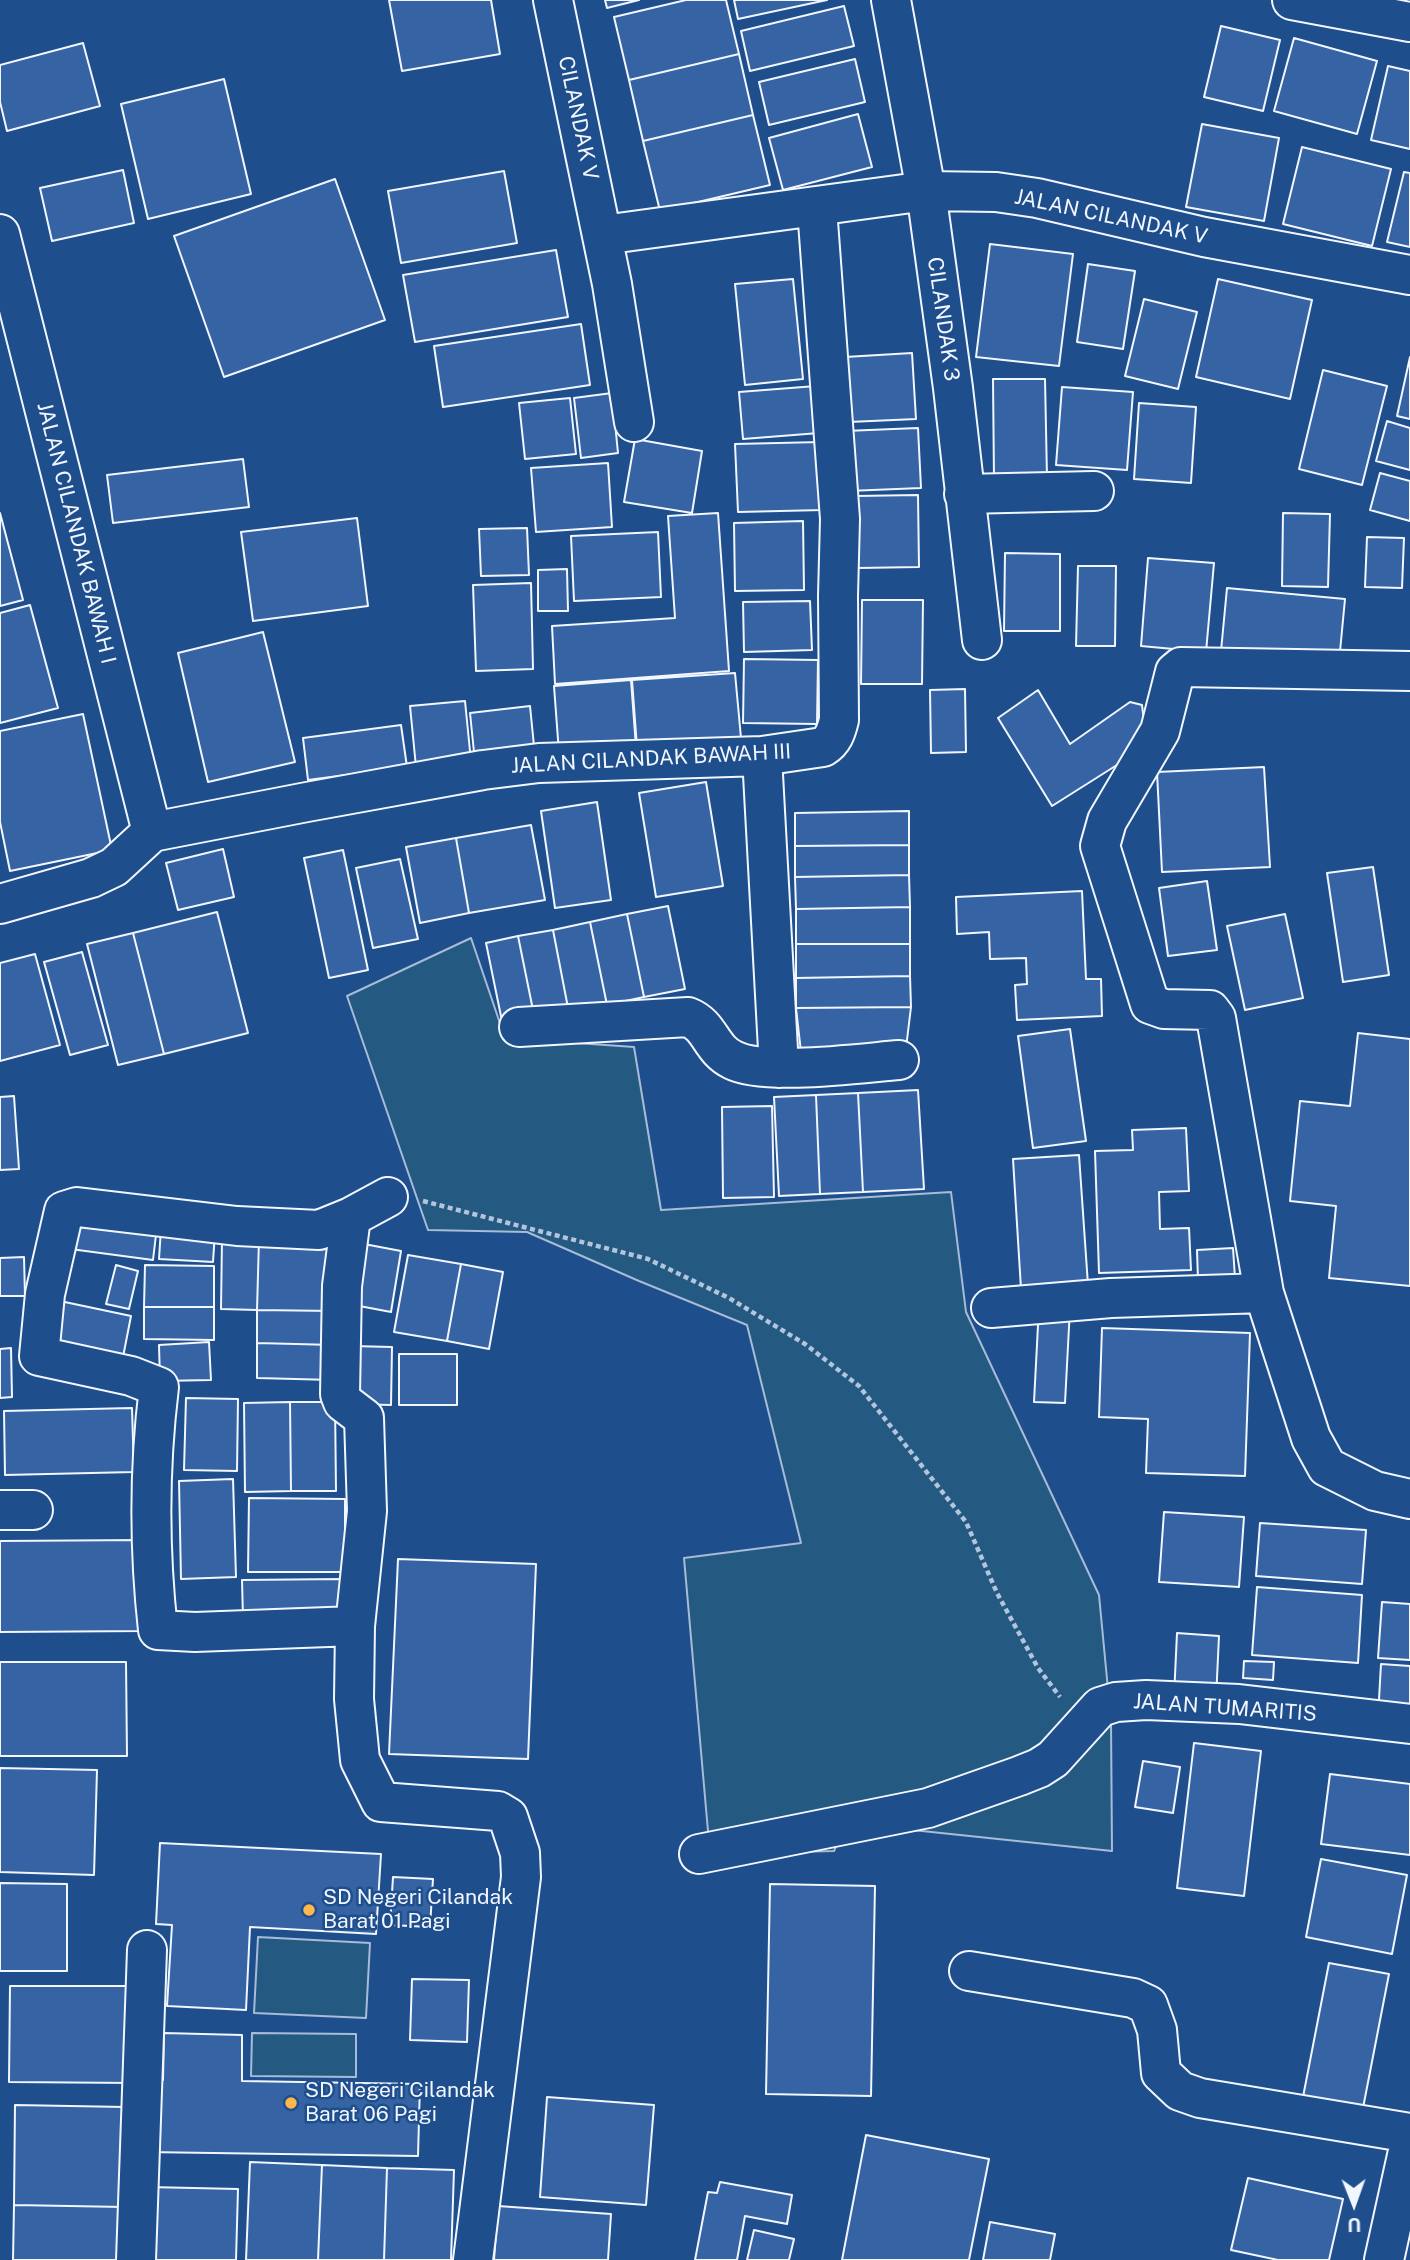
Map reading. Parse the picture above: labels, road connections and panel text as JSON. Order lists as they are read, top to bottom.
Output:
{
  "streets": {
    "street": [
      "CILANDAK V",
      "JALAN CILANDAK V",
      "CILANDAK 3",
      "JALAN CILANDAK BAWAH I",
      "JALAN CILANDAK BAWAH III",
      "JALAN TUMARITIS"
    ]
  },
  "crossings": [
    ["CILANDAK V", "JALAN CILANDAK V"],
    ["JALAN CILANDAK V", "CILANDAK 3"],
    ["JALAN CILANDAK V", "JALAN CILANDAK BAWAH III"],
    ["JALAN CILANDAK BAWAH I", "JALAN CILANDAK BAWAH III"]
  ],
  "places": ["SD Negeri Cilandak Barat 01 Pagi", "SD Negeri Cilandak Barat 06 Pagi"],
  "north": "bottom"
}
